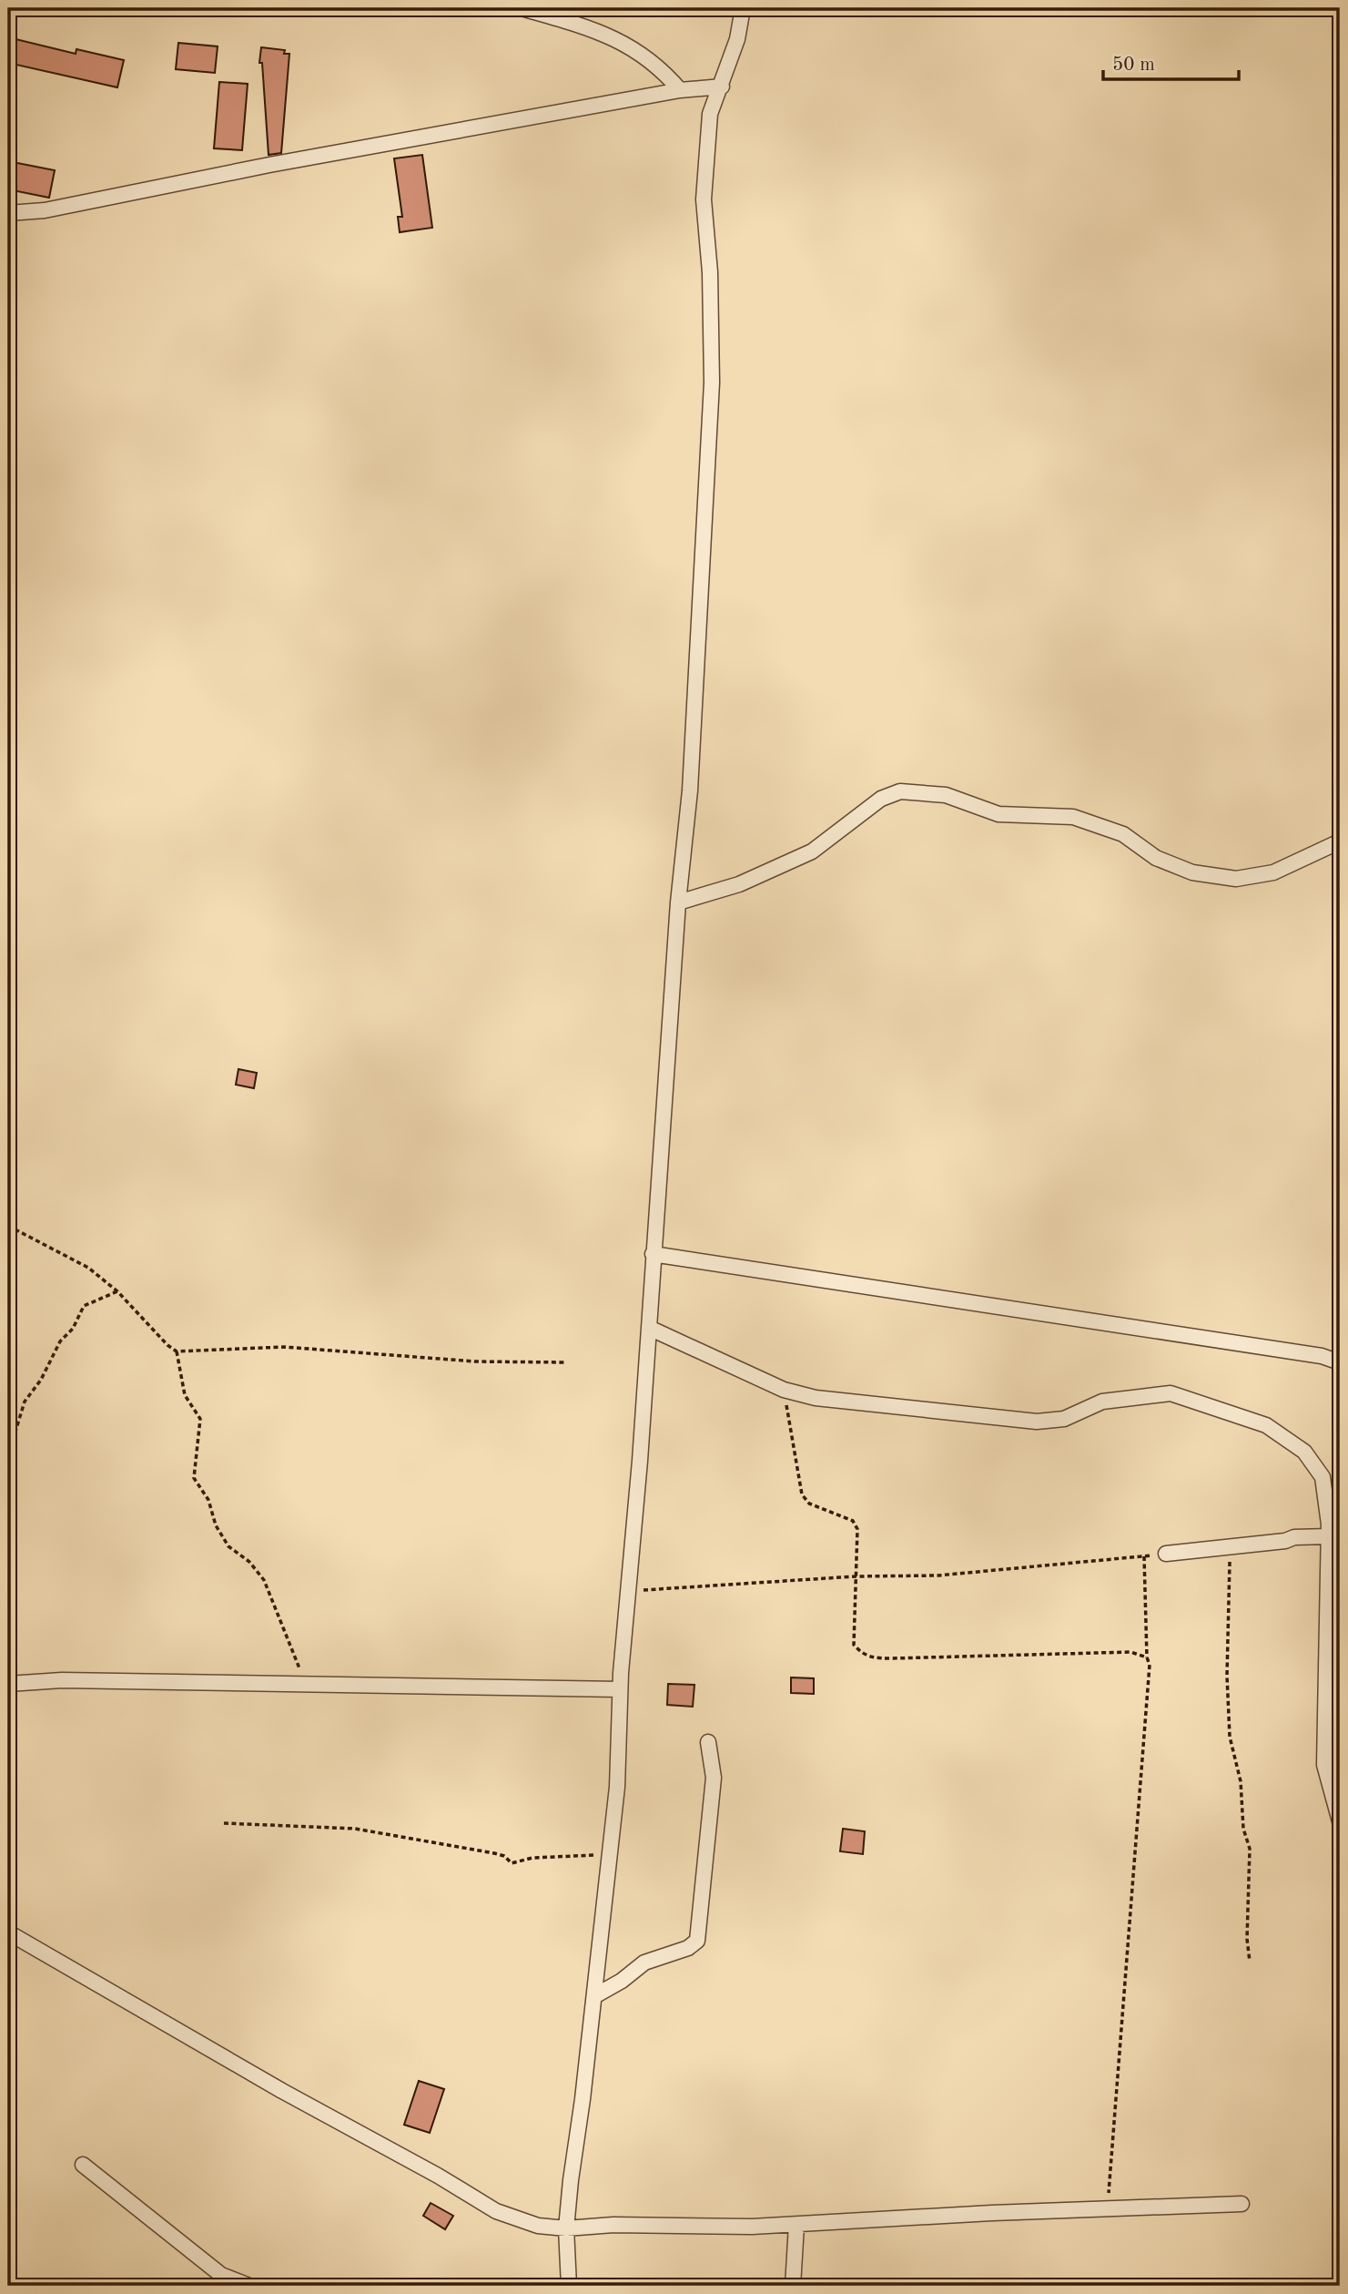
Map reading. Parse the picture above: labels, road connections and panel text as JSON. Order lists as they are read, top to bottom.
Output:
{
  "scale_bar": "50 m"
}
